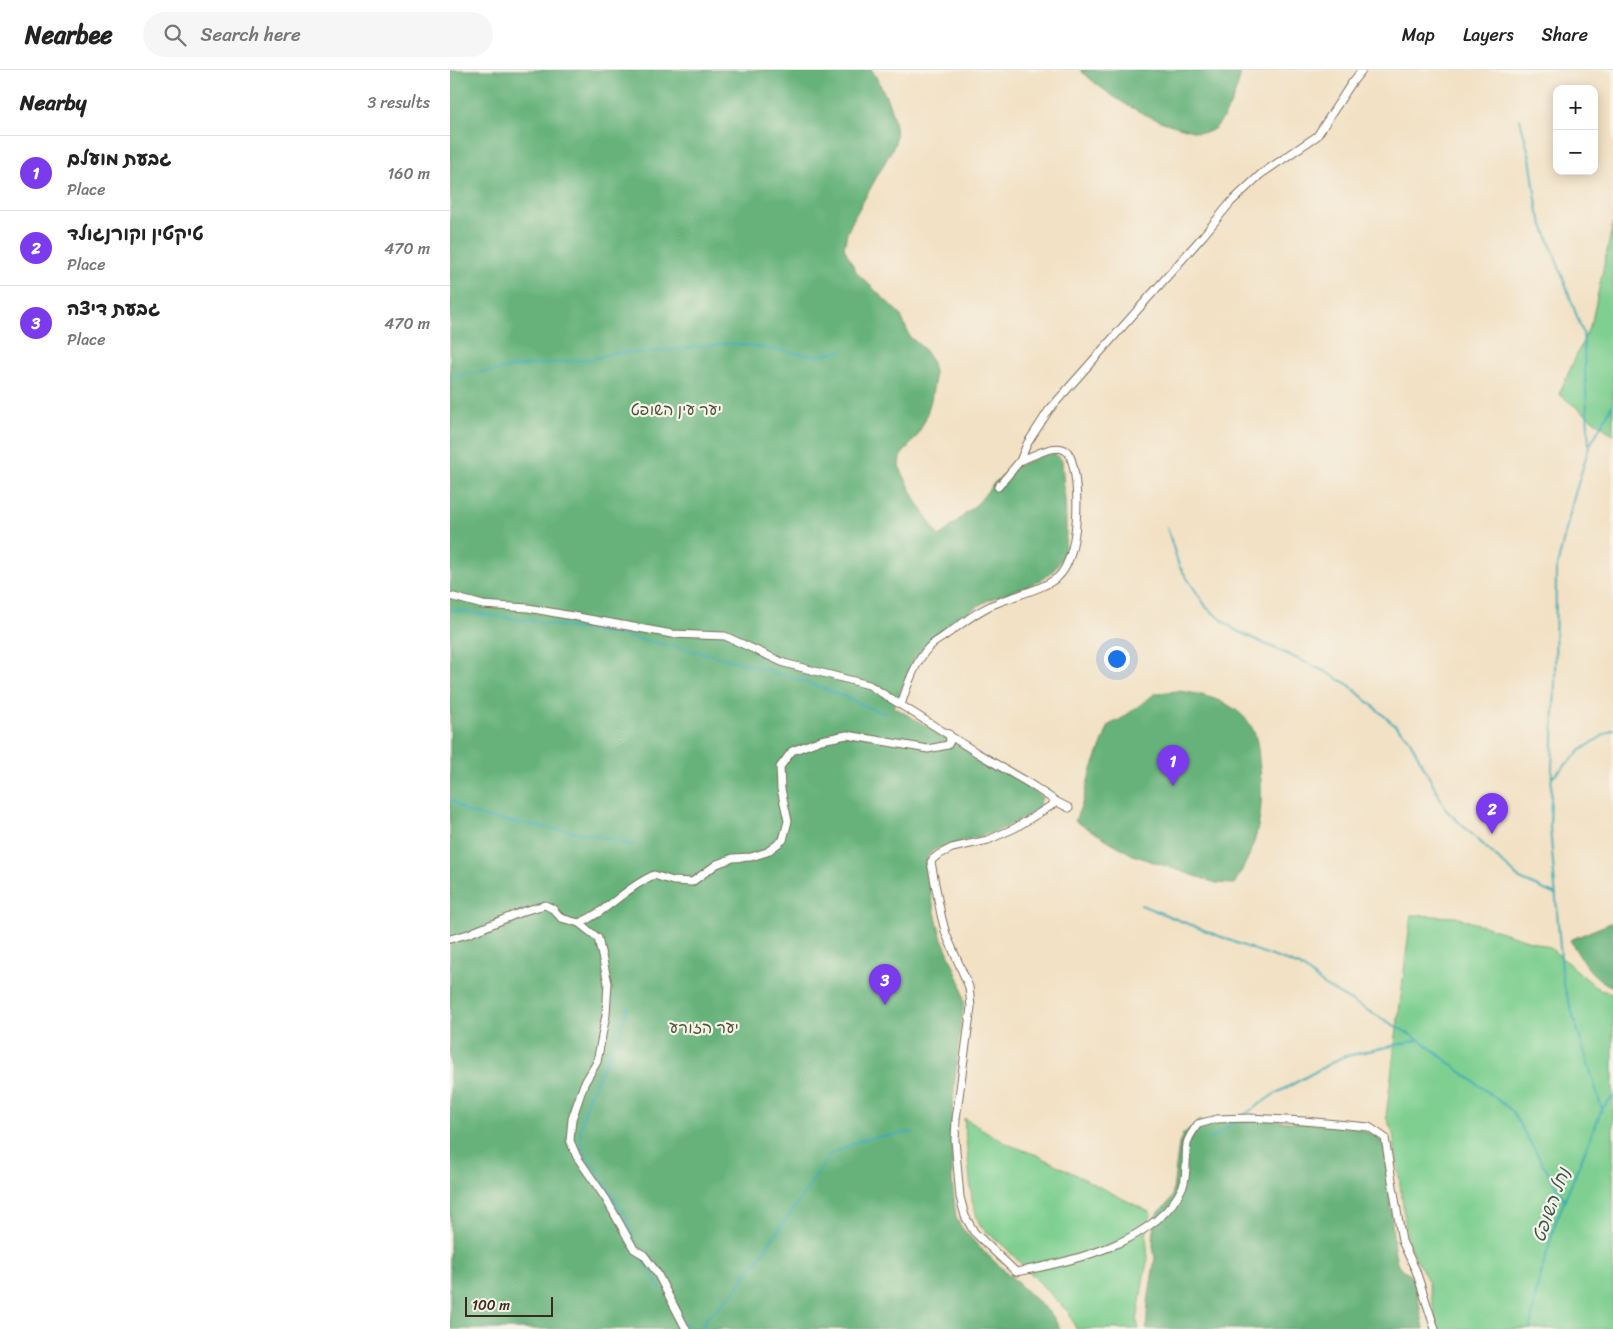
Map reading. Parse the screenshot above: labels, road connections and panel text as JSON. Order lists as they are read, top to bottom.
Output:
{
  "water": ["נחל השופט"],
  "parks": ["יער עין השופט", "יער הזורע"],
  "scale_bar": "100 m",
  "page": {
    "header": "Nearbee",
    "search": "Search here",
    "nav": ["Map", "Layers", "Share"],
    "heading": ["Nearby", "3 results"],
    "map_buttons": ["+", "−"],
    "list": [
      {
        "mark": "1",
        "name": "גבעת מועלם",
        "note": "Place",
        "value": "160 m"
      },
      {
        "mark": "2",
        "name": "טיקטין וקורנגולד",
        "note": "Place",
        "value": "470 m"
      },
      {
        "mark": "3",
        "name": "גבעת דיצה",
        "note": "Place",
        "value": "470 m"
      }
    ],
    "pins": ["1", "2", "3"],
    "scale": "100 m"
  }
}
